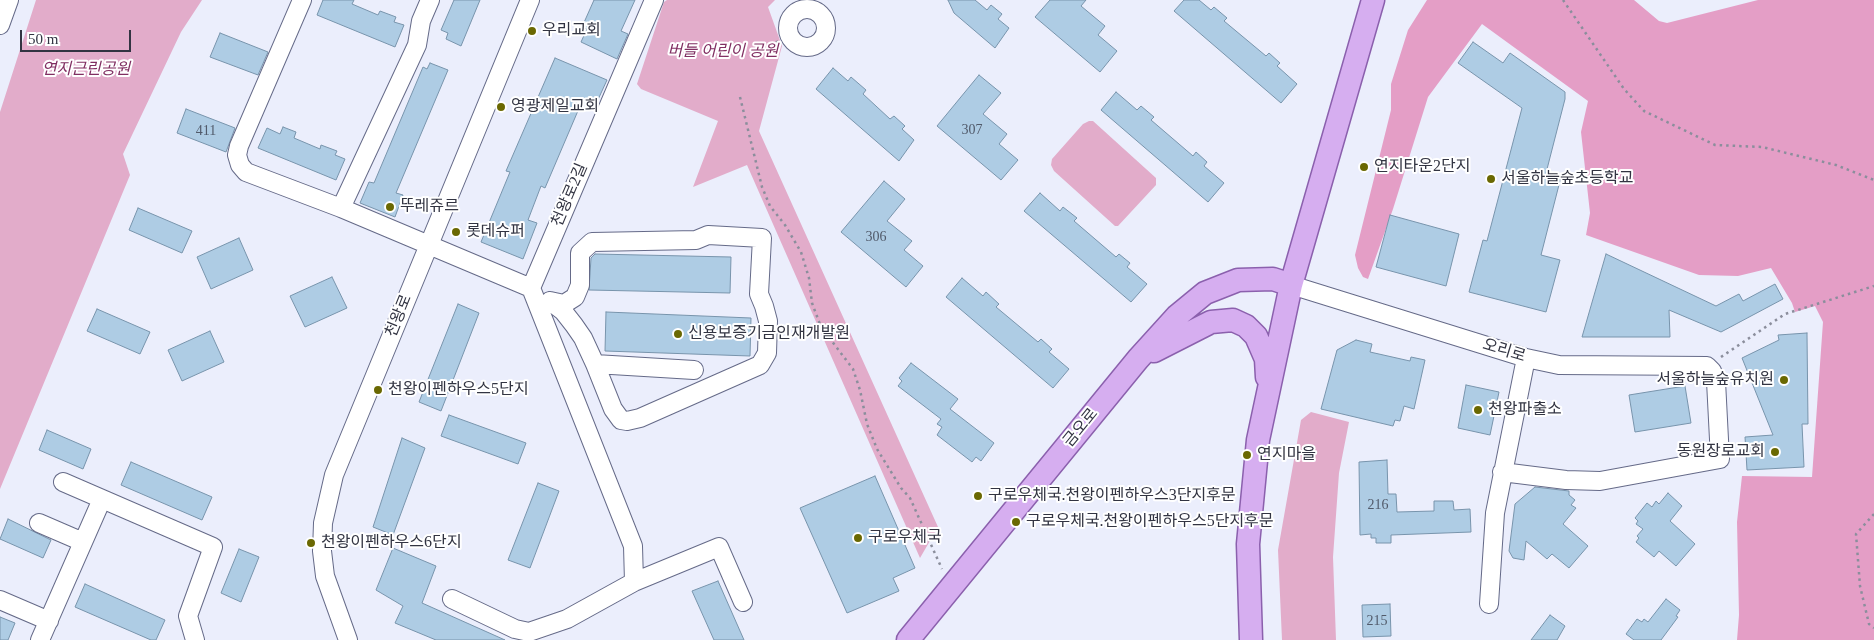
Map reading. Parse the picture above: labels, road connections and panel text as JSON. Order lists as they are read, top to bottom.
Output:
{
  "streets": {
    "main road": ["금오로"],
    "street": ["천왕로2길", "천왕로", "오리로"]
  },
  "crossings": [
    ["오리로", "금오로"]
  ],
  "parks": ["버들 어린이 공원", "연지근린공원"],
  "places": [
    "우리교회",
    "영광제일교회",
    "연지타운2단지",
    "서울하늘숲초등학교",
    "뚜레쥬르",
    "롯데슈퍼",
    "신용보증기금인재개발원",
    "서울하늘숲유치원",
    "천왕이펜하우스5단지",
    "천왕파출소",
    "동원장로교회",
    "연지마을",
    "구로우체국.천왕이펜하우스3단지후문",
    "구로우체국.천왕이펜하우스5단지후문",
    "구로우체국",
    "천왕이펜하우스6단지"
  ],
  "house_numbers": [
    "307",
    "411",
    "306",
    "216",
    "215"
  ],
  "scale_bar": "50 m"
}
